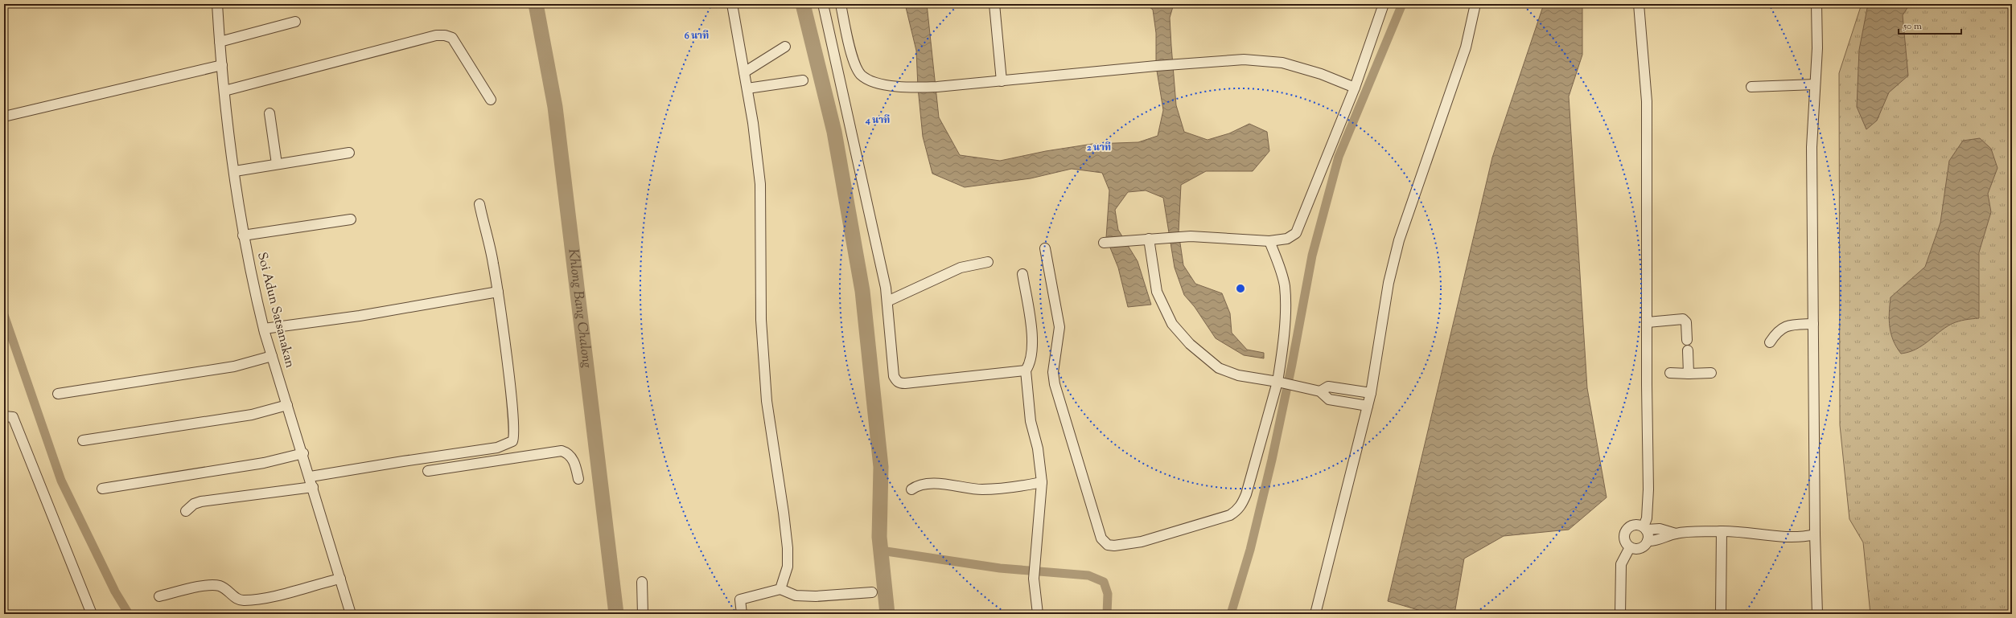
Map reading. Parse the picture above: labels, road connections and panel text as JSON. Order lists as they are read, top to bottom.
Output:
{
  "streets": {
    "street": ["Soi Adun Satsanakan"]
  },
  "water": ["Khlong Bang Chalong"],
  "scale_bar": "50 m",
  "rings": ["6 นาที", "4 นาที", "2 นาที"]
}
